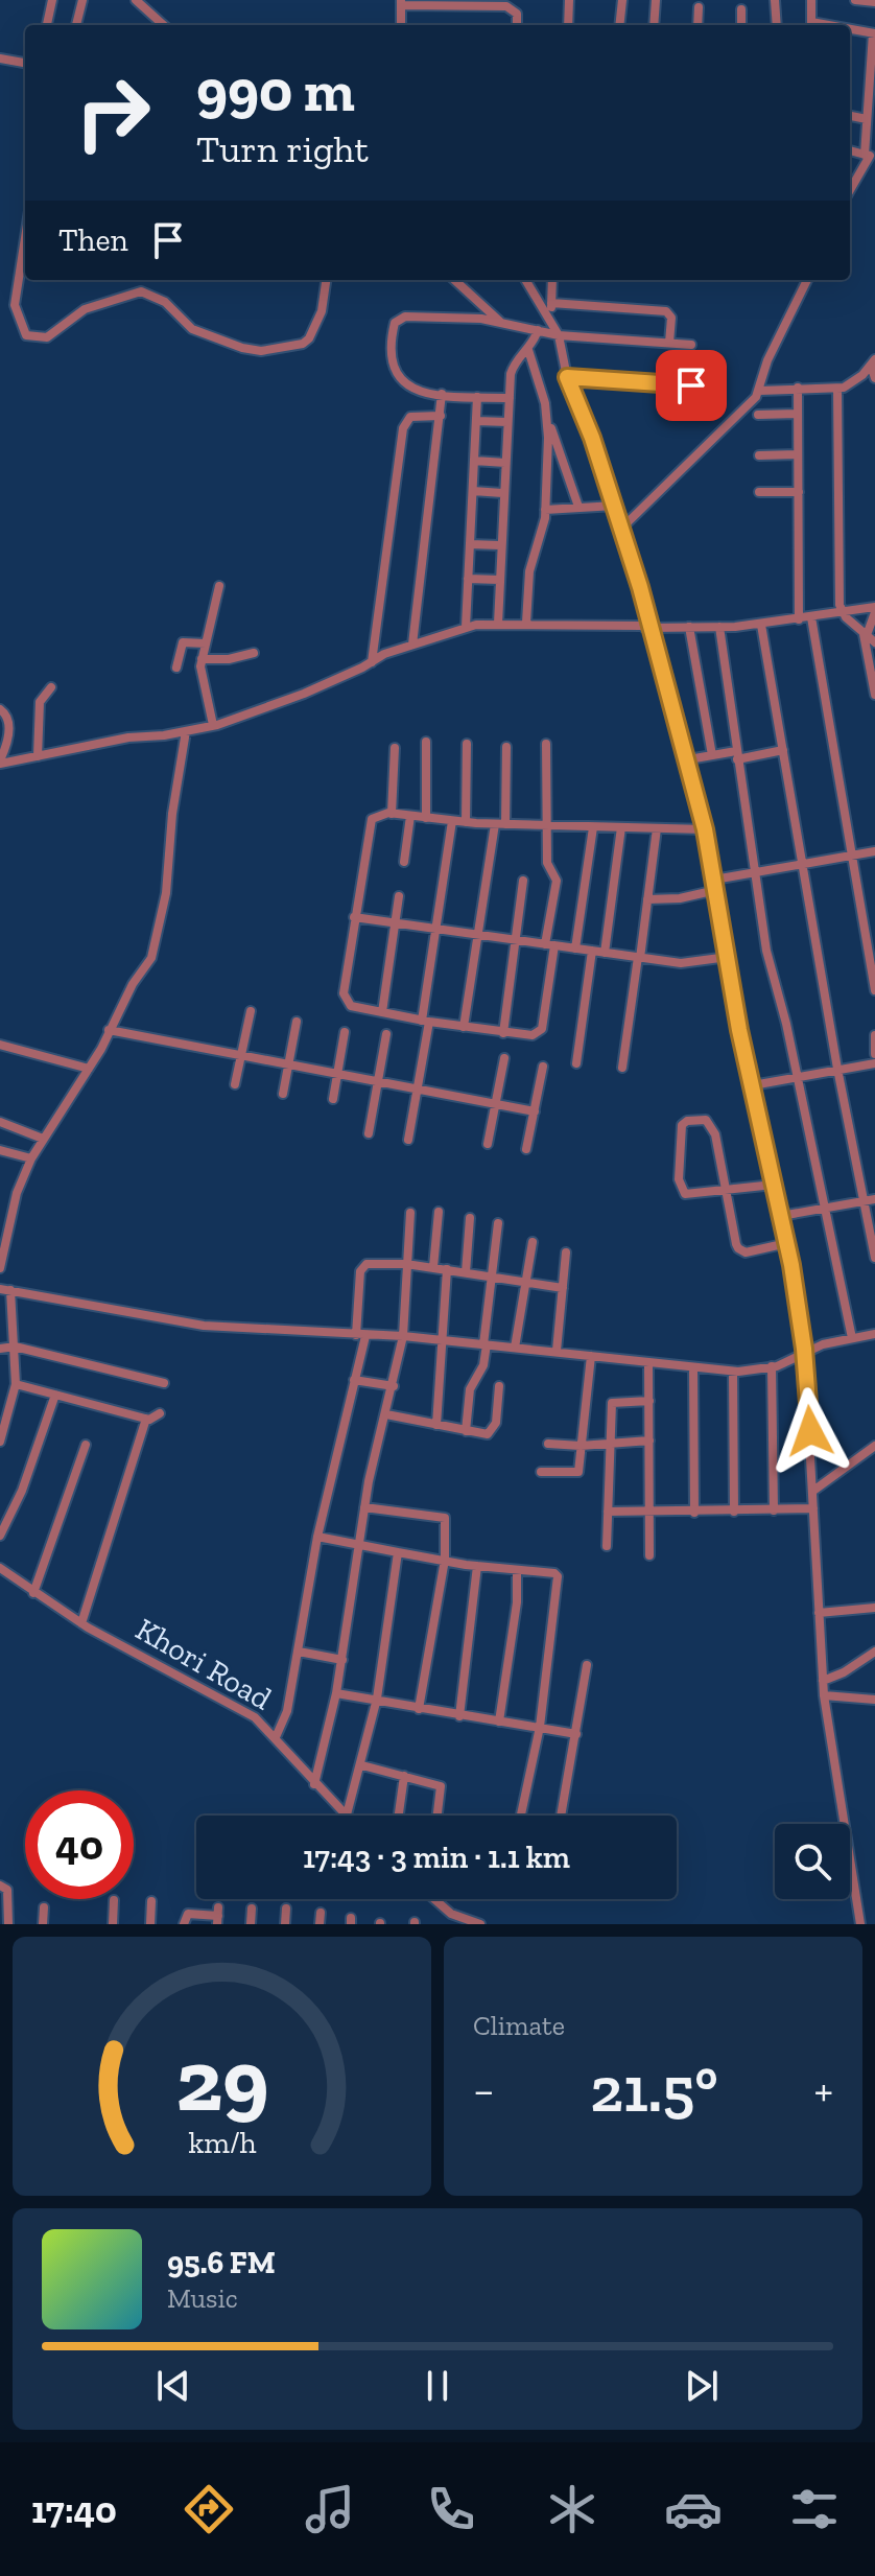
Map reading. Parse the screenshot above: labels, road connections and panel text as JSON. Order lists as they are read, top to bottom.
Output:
{
  "streets": {
    "street": ["Khori Road"]
  },
  "page": {
    "turn": ["990 m", "Turn right"],
    "then": "Then",
    "limit": "40",
    "trip": "17:43 · 3 min · 1.1 km",
    "tile": "Climate",
    "heat": ["−", "21.5°", "+"],
    "song": ["95.6 FM", "Music"],
    "tabs": "17:40",
    "gauge": ["29", "km/h"]
  }
}
